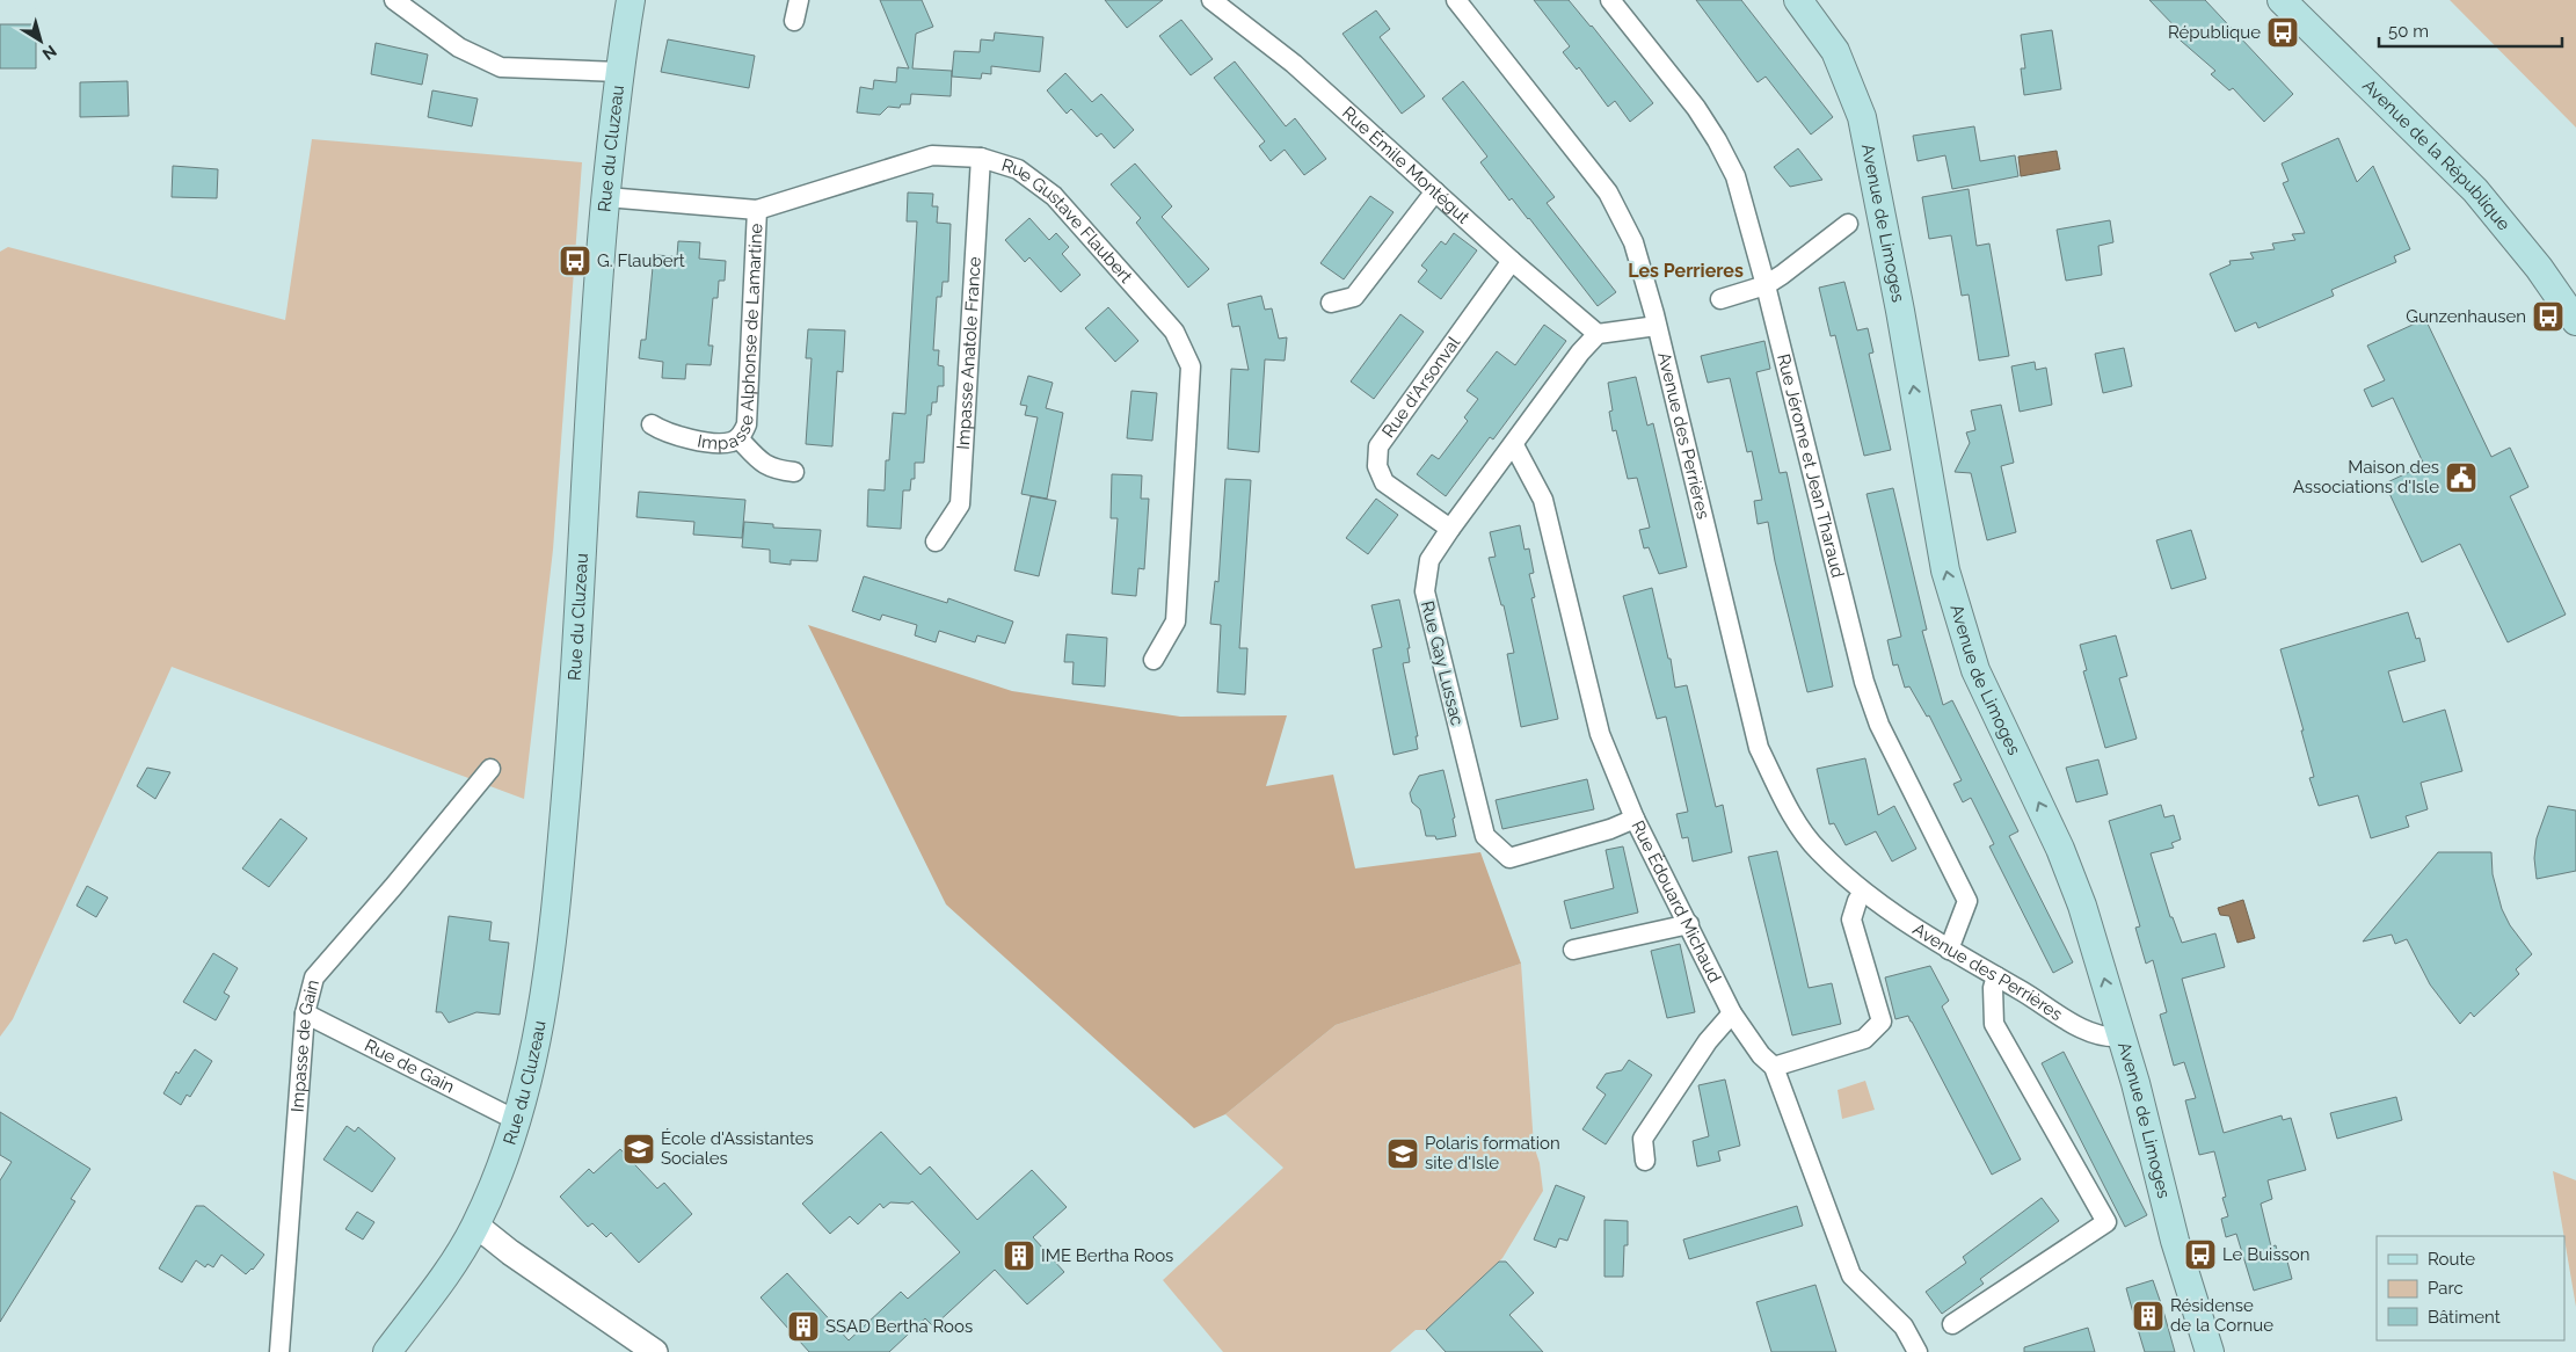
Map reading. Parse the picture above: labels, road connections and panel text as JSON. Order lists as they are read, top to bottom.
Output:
{
  "streets": {
    "main road": ["Rue du Cluzeau", "Avenue de la République", "Avenue de Limoges"],
    "street": [
      "Rue Émile Montégut",
      "Rue Gustave Flaubert",
      "Impasse Alphonse de Lamartine",
      "Impasse Anatole France",
      "Rue d'Arsonval",
      "Avenue des Perrières",
      "Rue Jérome et Jean Tharaud",
      "Rue Gay Lussac",
      "Rue Édouard Michaud",
      "Impasse de Gain",
      "Rue de Gain"
    ]
  },
  "crossings": [
    ["Rue du Cluzeau", "Rue Gustave Flaubert"],
    ["Rue du Cluzeau", "Rue de Gain"],
    ["Rue Émile Montégut", "Rue d'Arsonval"],
    ["Rue Émile Montégut", "Rue Gay Lussac"],
    ["Avenue de Limoges", "Avenue des Perrières"],
    ["Rue Gustave Flaubert", "Impasse Alphonse de Lamartine"],
    ["Rue Gustave Flaubert", "Impasse Anatole France"],
    ["Rue d'Arsonval", "Rue Gay Lussac"],
    ["Avenue des Perrières", "Rue Jérome et Jean Tharaud"],
    ["Rue Gay Lussac", "Rue Édouard Michaud"],
    ["Impasse de Gain", "Rue de Gain"]
  ],
  "one_way": ["Avenue de Limoges"],
  "districts": ["Les Perrieres"],
  "places": {
    "bus stop": [
      "République",
      "G. Flaubert",
      "Gunzenhausen",
      "Le Buisson"
    ],
    "public building": ["Maison des Associations d'Isle"],
    "school or university": ["École d'Assistantes Sociales", "Polaris formation site d'Isle"],
    "building": ["IME Bertha Roos", "Résidense de la Cornue", "SSAD Bertha Roos"]
  },
  "legend": ["Route", "Parc", "Bâtiment"],
  "scale_bar": "50 m",
  "north": "bottom right"
}
